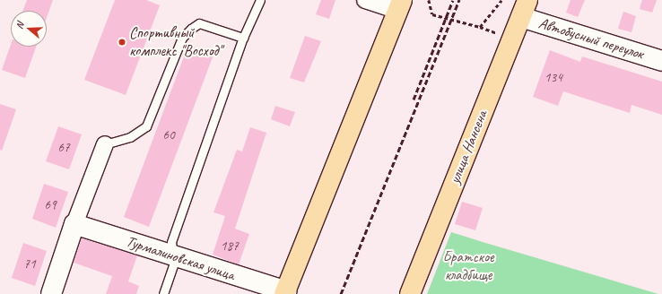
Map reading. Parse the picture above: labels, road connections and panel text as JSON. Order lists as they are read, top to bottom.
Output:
{
  "streets": {
    "main road": ["улица Нансена"],
    "street": ["Автобусный переулок", "Турмалиновская улица"]
  },
  "crossings": [
    ["Автобусный переулок", "улица Нансена"]
  ],
  "parks": ["Братское кладбище"],
  "places": ["Спортивный комплекс \"Восход\""],
  "house_numbers": [
    "134",
    "60",
    "67",
    "69",
    "187",
    "71"
  ],
  "north": "left"
}
